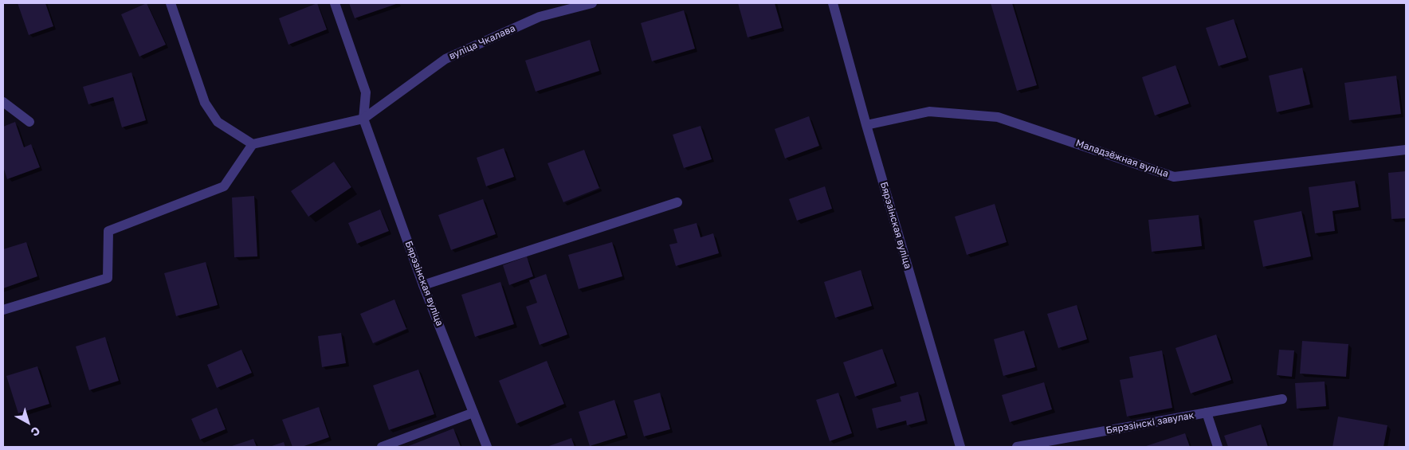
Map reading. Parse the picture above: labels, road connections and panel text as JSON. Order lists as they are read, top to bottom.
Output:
{
  "streets": {
    "street": [
      "вуліца Чкалава",
      "Маладзёжная вуліца",
      "Бярэзінская вуліца",
      "Бярэзінскі завулак"
    ]
  },
  "crossings": [
    ["вуліца Чкалава", "Бярэзінская вуліца"],
    ["Маладзёжная вуліца", "Бярэзінская вуліца"]
  ],
  "north": "bottom right"
}
